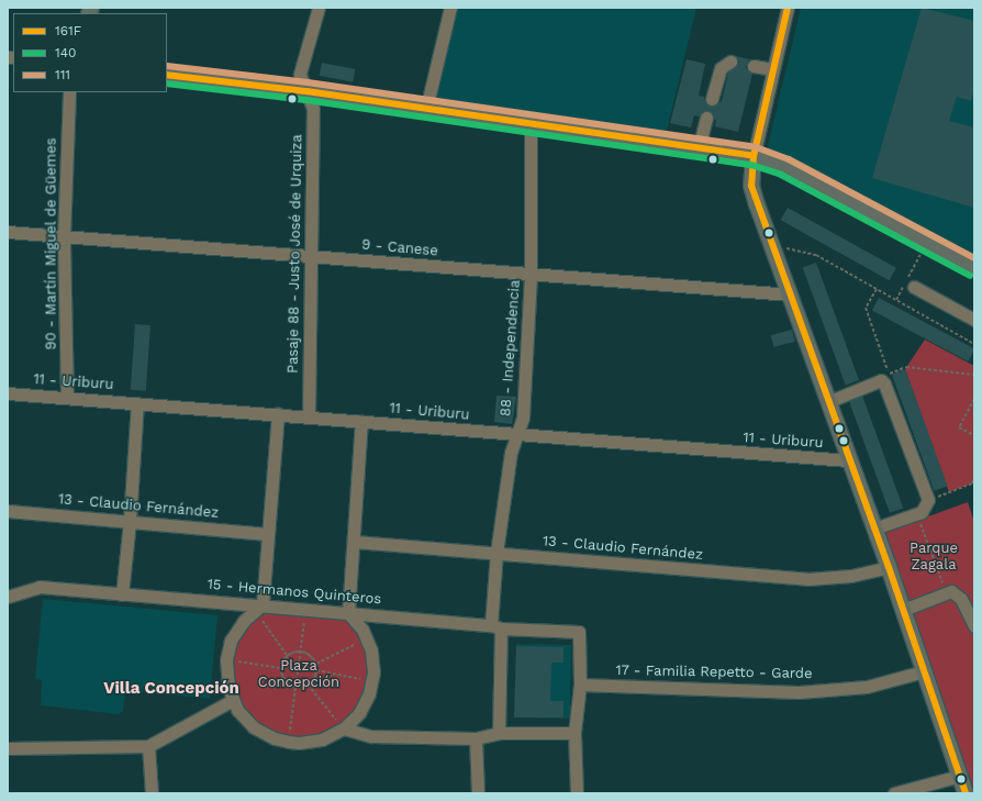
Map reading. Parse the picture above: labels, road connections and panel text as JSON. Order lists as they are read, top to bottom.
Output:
{
  "streets": {
    "street": [
      "90 - Martín Miguel de Güemes",
      "9 - Canese",
      "Pasaje 88 - Justo José de Urquiza",
      "88 - Independencia",
      "11 - Uriburu",
      "13 - Claudio Fernández",
      "15 - Hermanos Quinteros",
      "17 - Familia Repetto - Garde"
    ]
  },
  "crossings": [
    ["90 - Martín Miguel de Güemes", "9 - Canese"],
    ["90 - Martín Miguel de Güemes", "11 - Uriburu"],
    ["9 - Canese", "Pasaje 88 - Justo José de Urquiza"],
    ["9 - Canese", "88 - Independencia"],
    ["Pasaje 88 - Justo José de Urquiza", "11 - Uriburu"],
    ["88 - Independencia", "11 - Uriburu"],
    ["88 - Independencia", "13 - Claudio Fernández"],
    ["88 - Independencia", "15 - Hermanos Quinteros"],
    ["15 - Hermanos Quinteros", "17 - Familia Repetto - Garde"]
  ],
  "districts": ["Villa Concepción"],
  "parks": ["Parque Zagala", "Plaza Concepción"],
  "lines": ["transit line 161F", "transit line 111", "transit line 140"],
  "legend": ["161F", "140", "111"]
}
